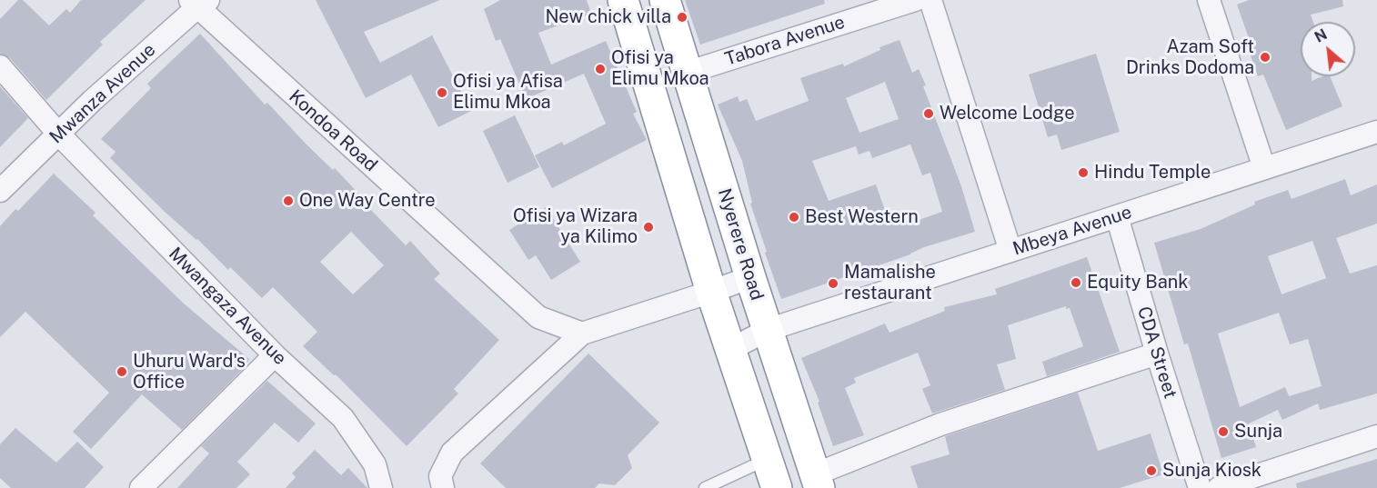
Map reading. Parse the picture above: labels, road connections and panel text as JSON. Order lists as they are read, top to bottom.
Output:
{
  "streets": {
    "highway": ["Nyerere Road"],
    "street": [
      "Tabora Avenue",
      "Mwanza Avenue",
      "Kondoa Road",
      "Mbeya Avenue",
      "Mwangaza Avenue",
      "CDA Street"
    ]
  },
  "crossings": [
    ["Tabora Avenue", "Nyerere Road"],
    ["Mwanza Avenue", "Kondoa Road"],
    ["Mwanza Avenue", "Mwangaza Avenue"],
    ["Mbeya Avenue", "Nyerere Road"],
    ["Mbeya Avenue", "CDA Street"]
  ],
  "places": [
    "New chick villa",
    "Azam Soft Drinks Dodoma",
    "Ofisi ya Elimu Mkoa",
    "Ofisi ya Afisa Elimu Mkoa",
    "Welcome Lodge",
    "Hindu Temple",
    "One Way Centre",
    "Best Western",
    "Ofisi ya Wizara ya Kilimo",
    "Equity Bank",
    "Mamalishe restaurant",
    "Uhuru Ward's Office",
    "Sunja",
    "Sunja Kiosk"
  ],
  "north": "top left"
}
